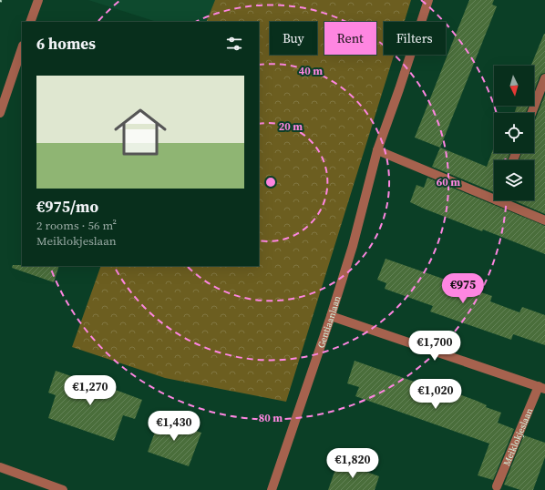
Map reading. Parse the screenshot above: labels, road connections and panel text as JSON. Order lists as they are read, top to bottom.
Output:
{
  "streets": {
    "street": ["Gentiaanlaan", "Meiklokjeslaan"]
  },
  "crossings": [
    ["Gentiaanlaan", "Meiklokjeslaan"]
  ],
  "north": "bottom",
  "page": {
    "chip": ["Buy", "Rent", "Filters"],
    "heading": "6 homes",
    "list": [
      {
        "name": "€975/mo",
        "note": "2 rooms · 56 m² · Meiklokjeslaan"
      }
    ],
    "price": [
      "€975",
      "€1,700",
      "€1,270",
      "€1,020",
      "€1,430",
      "€1,820"
    ]
  },
  "rings": [
    "40 m",
    "20 m",
    "60 m",
    "80 m"
  ]
}
